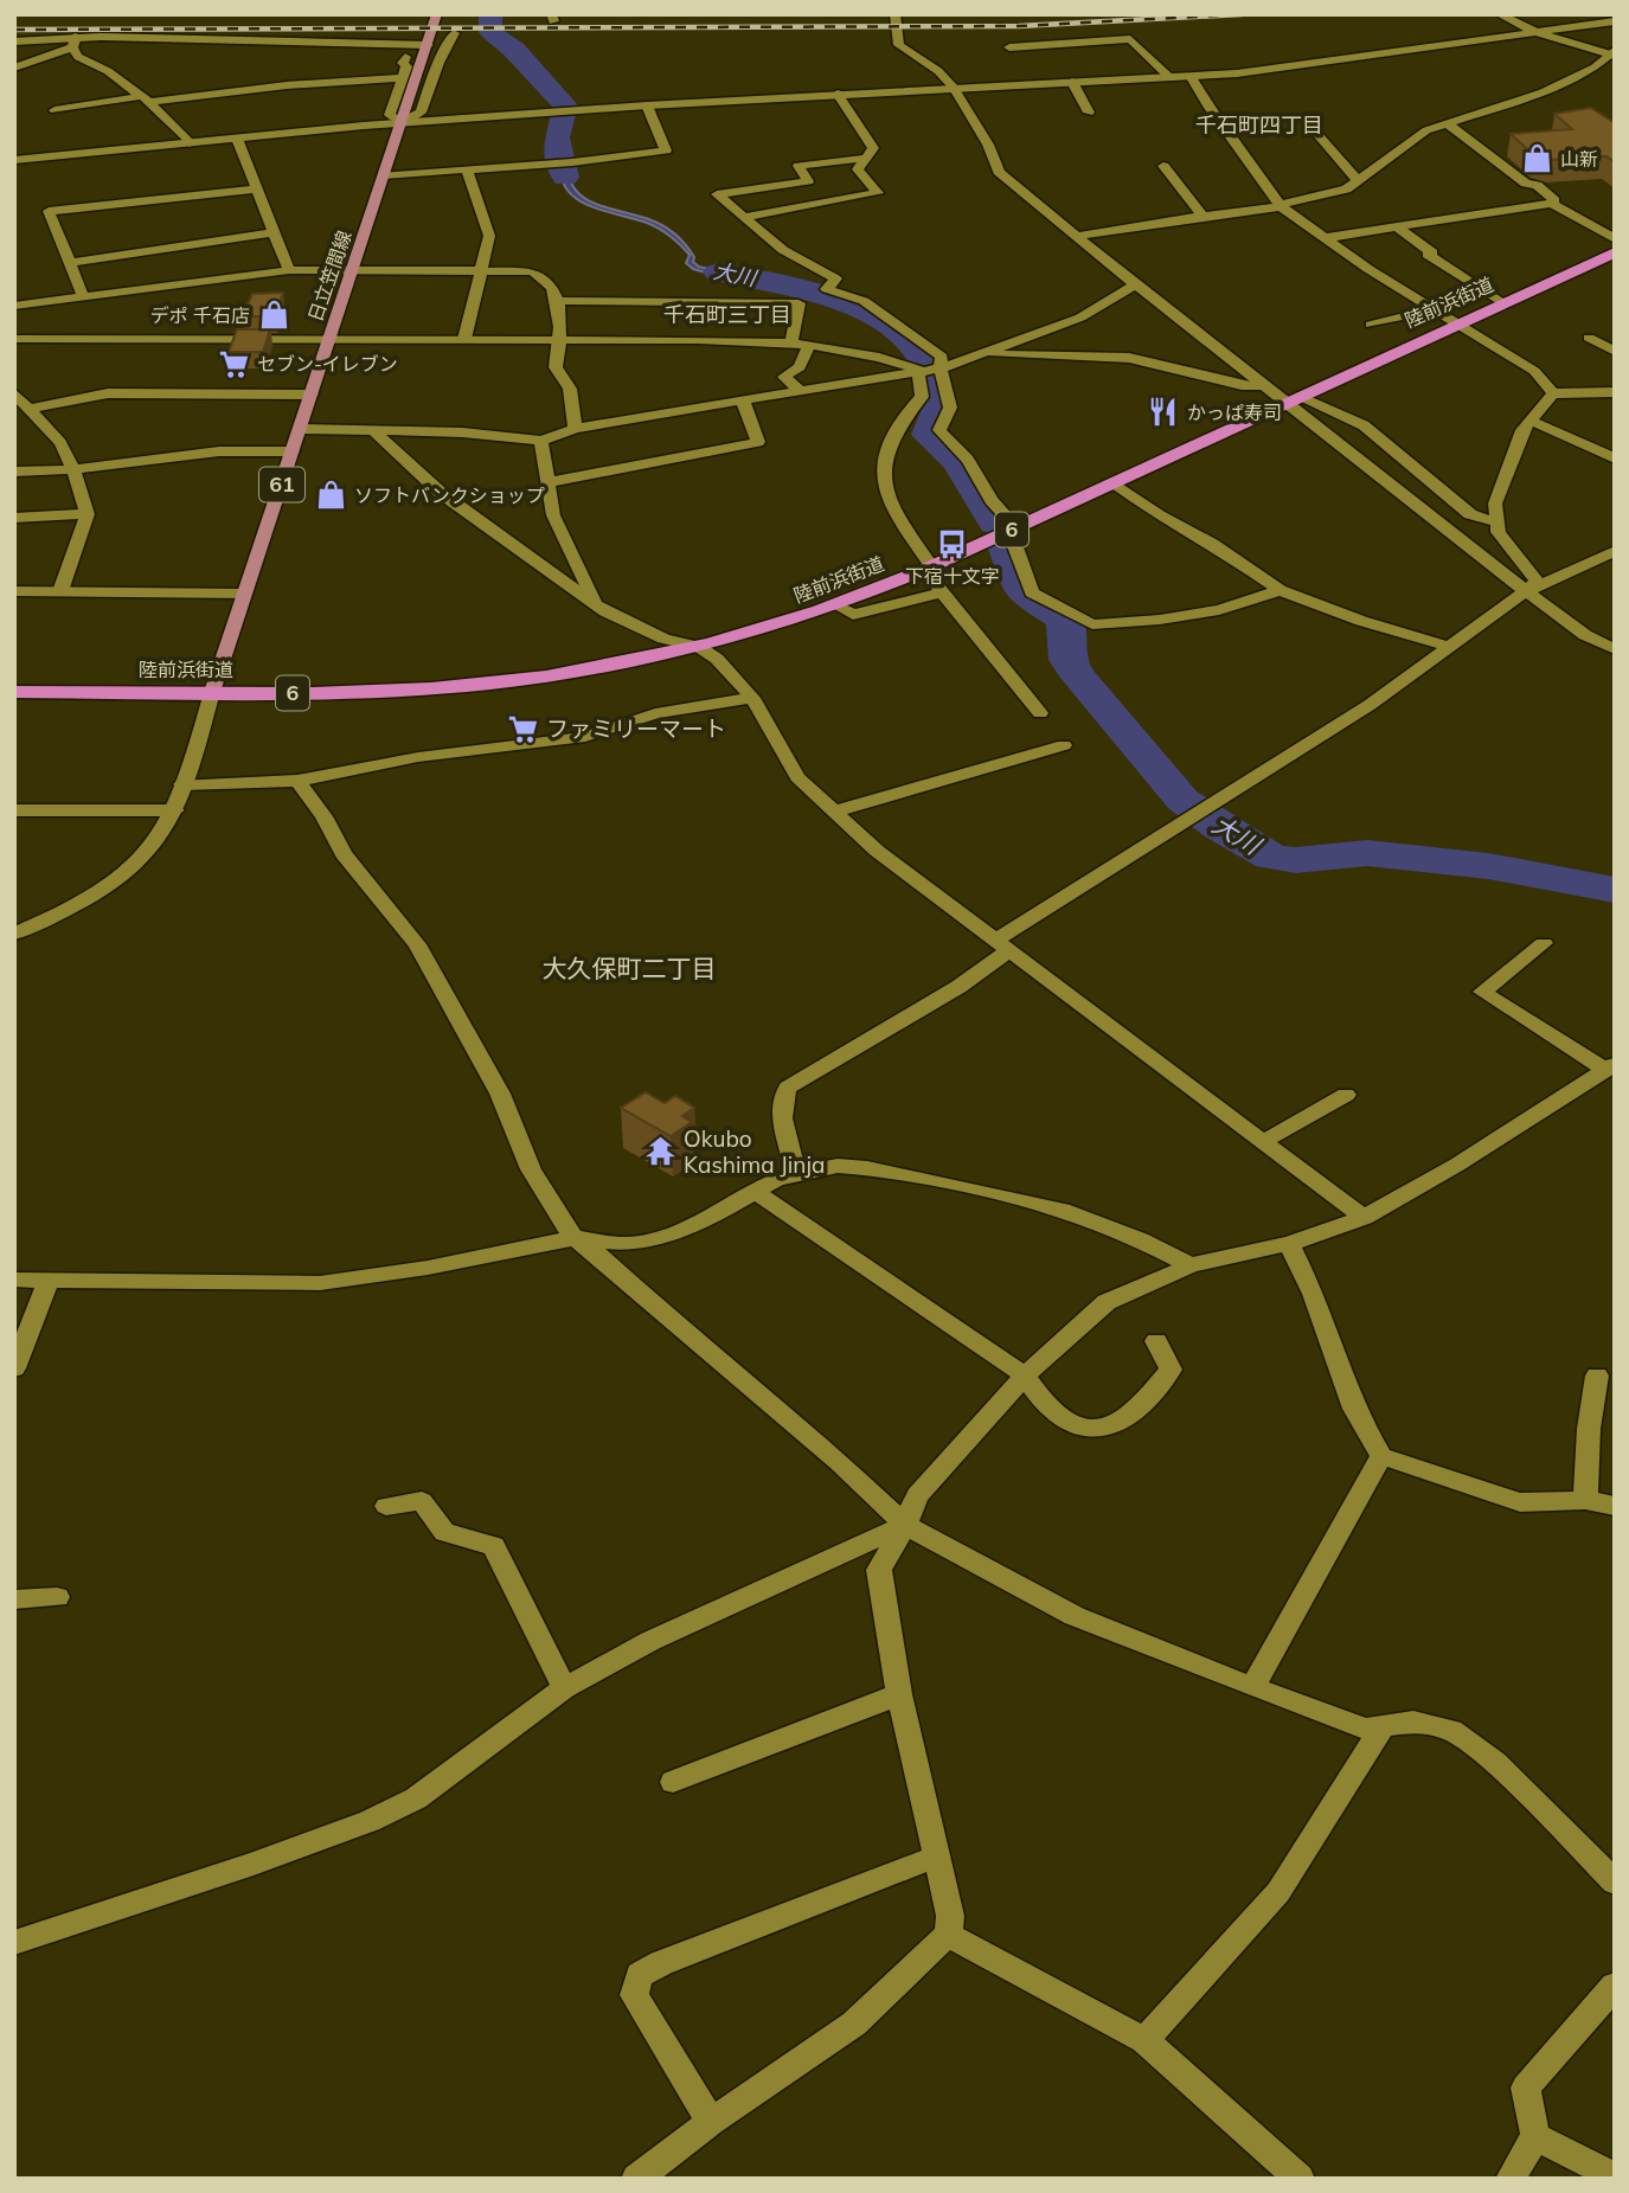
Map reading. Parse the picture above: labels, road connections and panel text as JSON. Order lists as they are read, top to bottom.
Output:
{
  "streets": {
    "highway": ["陸前浜街道", "6"],
    "main road": ["日立笠間線", "61"]
  },
  "crossings": [
    ["日立笠間線", "陸前浜街道"]
  ],
  "districts": ["千石町四丁目", "千石町三丁目", "大久保町二丁目"],
  "water": ["大川"],
  "places": {
    "shop": ["山新", "デポ 千石店", "ソフトバンクショップ"],
    "supermarket": ["セブン-イレブン", "ファミリーマート"],
    "restaurant": ["かっぱ寿司"],
    "bus stop": ["下宿十文字"],
    "temple": ["Okubo Kashima Jinja"]
  }
}
